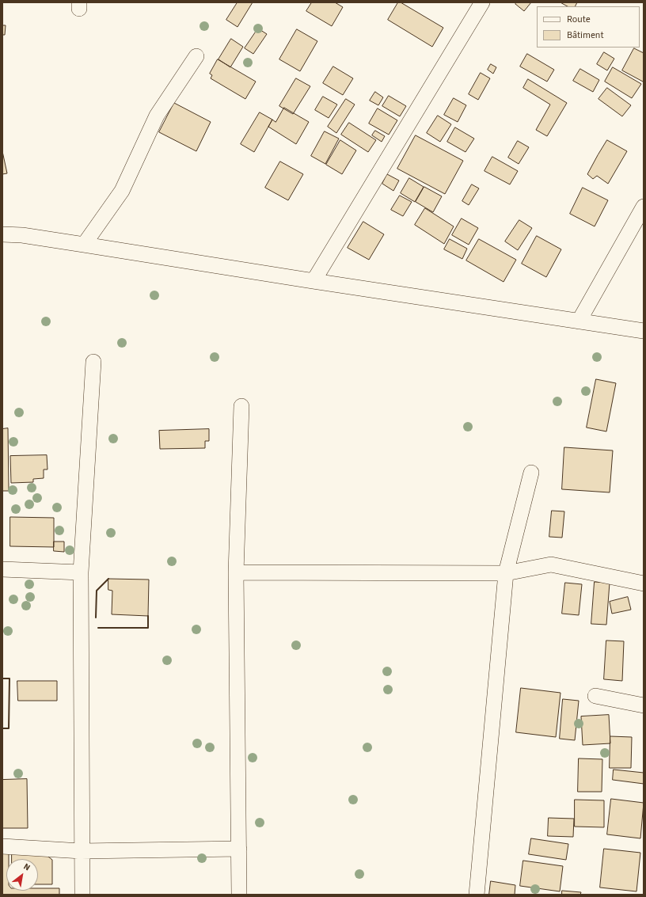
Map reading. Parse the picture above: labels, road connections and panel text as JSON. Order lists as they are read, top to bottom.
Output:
{
  "legend": ["Route", "Bâtiment"],
  "north": "top right"
}
